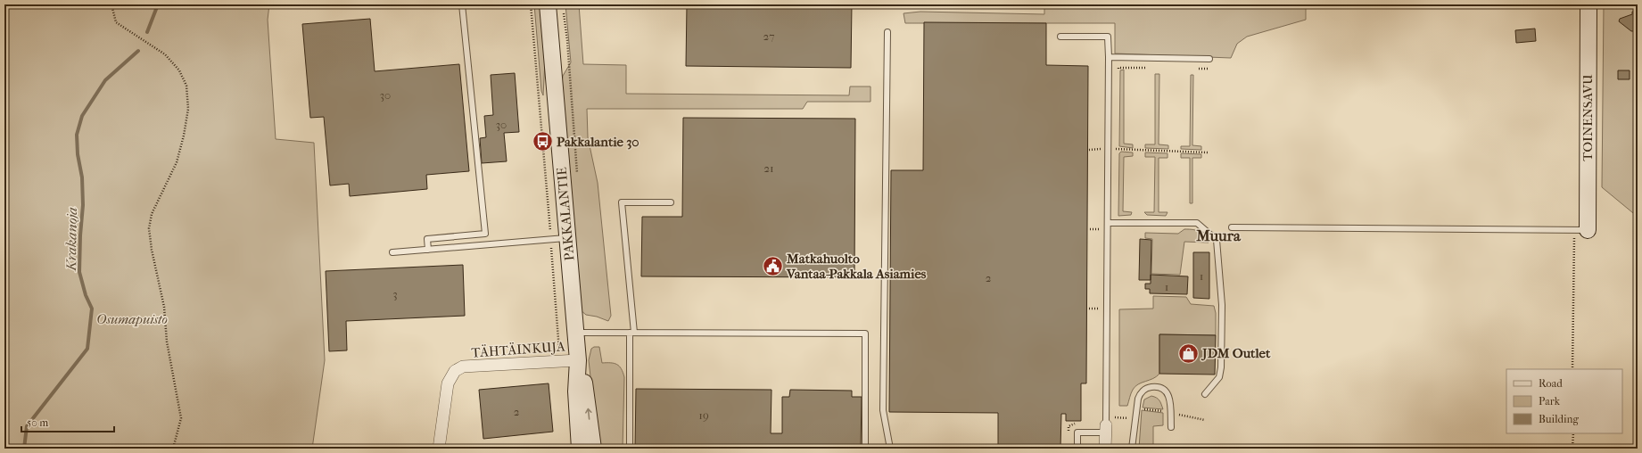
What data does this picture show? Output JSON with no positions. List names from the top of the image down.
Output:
{
  "streets": {
    "main road": ["TOINENSAVU", "PAKKALANTIE"],
    "street": ["TÄHTÄINKUJA"]
  },
  "crossings": [
    ["PAKKALANTIE", "TÄHTÄINKUJA"]
  ],
  "districts": ["Muura"],
  "water": ["Krakanoja"],
  "parks": ["Osumapuisto"],
  "places": {
    "bus stop": ["Pakkalantie 30"],
    "public building": ["Matkahuolto Vantaa-Pakkala Asiamies"],
    "shop": ["JDM Outlet"]
  },
  "house_numbers": [
    "27",
    "30",
    "30",
    "21",
    "1",
    "2",
    "1",
    "3",
    "2",
    "19"
  ],
  "legend": ["Road", "Park", "Building"],
  "scale_bar": "50 m"
}
